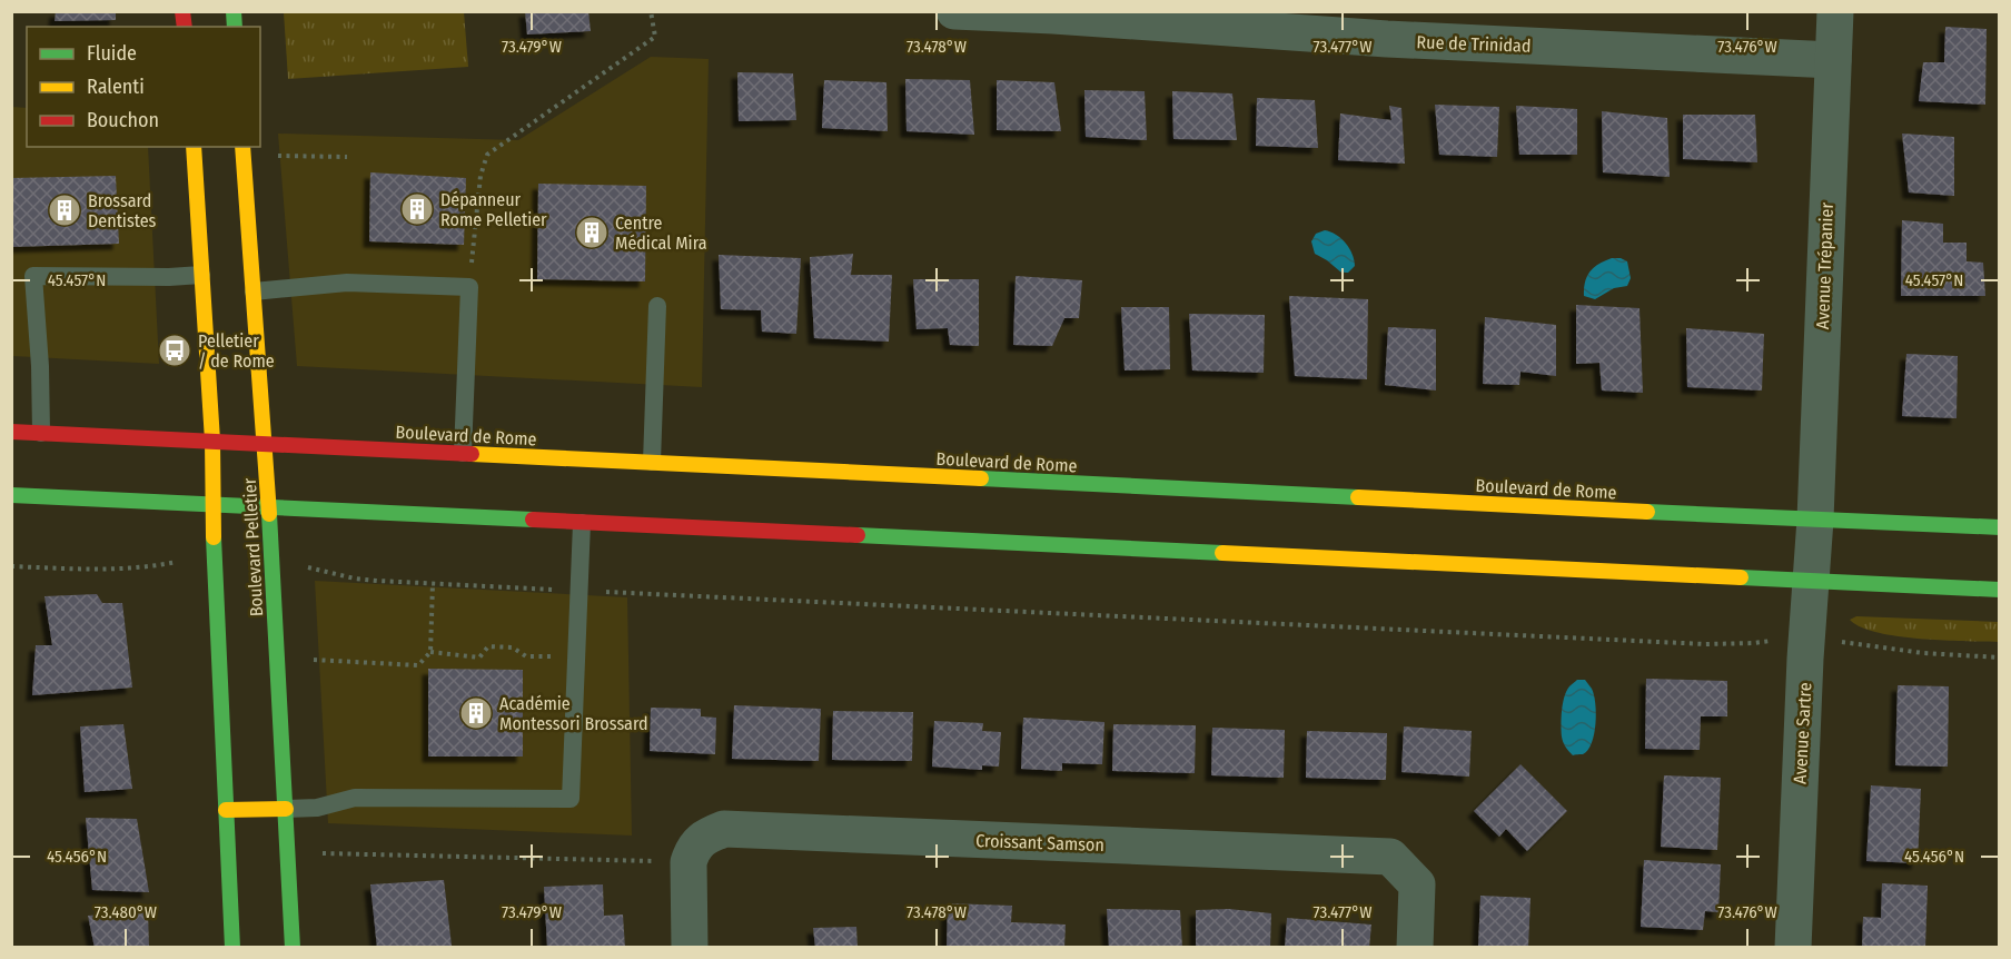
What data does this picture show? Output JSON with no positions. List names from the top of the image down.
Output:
{
  "streets": {
    "main road": ["Boulevard de Rome", "Boulevard Pelletier"],
    "street": [
      "Rue de Trinidad",
      "Avenue Trépanier",
      "Avenue Sartre",
      "Croissant Samson"
    ]
  },
  "crossings": [
    ["Rue de Trinidad", "Avenue Trépanier"],
    ["Avenue Trépanier", "Boulevard de Rome"],
    ["Avenue Trépanier", "Avenue Sartre"],
    ["Boulevard de Rome", "Boulevard Pelletier"],
    ["Boulevard de Rome", "Avenue Sartre"]
  ],
  "places": {
    "building": [
      "Dépanneur Rome Pelletier",
      "Brossard Dentistes",
      "Centre Médical Mira",
      "Académie Montessori Brossard"
    ],
    "bus stop": ["Pelletier / de Rome"]
  },
  "legend": ["Fluide", "Ralenti", "Bouchon"],
  "coordinates": [
    "73.479°W",
    "73.478°W",
    "73.477°W",
    "73.476°W",
    "45.457°N",
    "45.456°N",
    "73.480°W"
  ]
}
